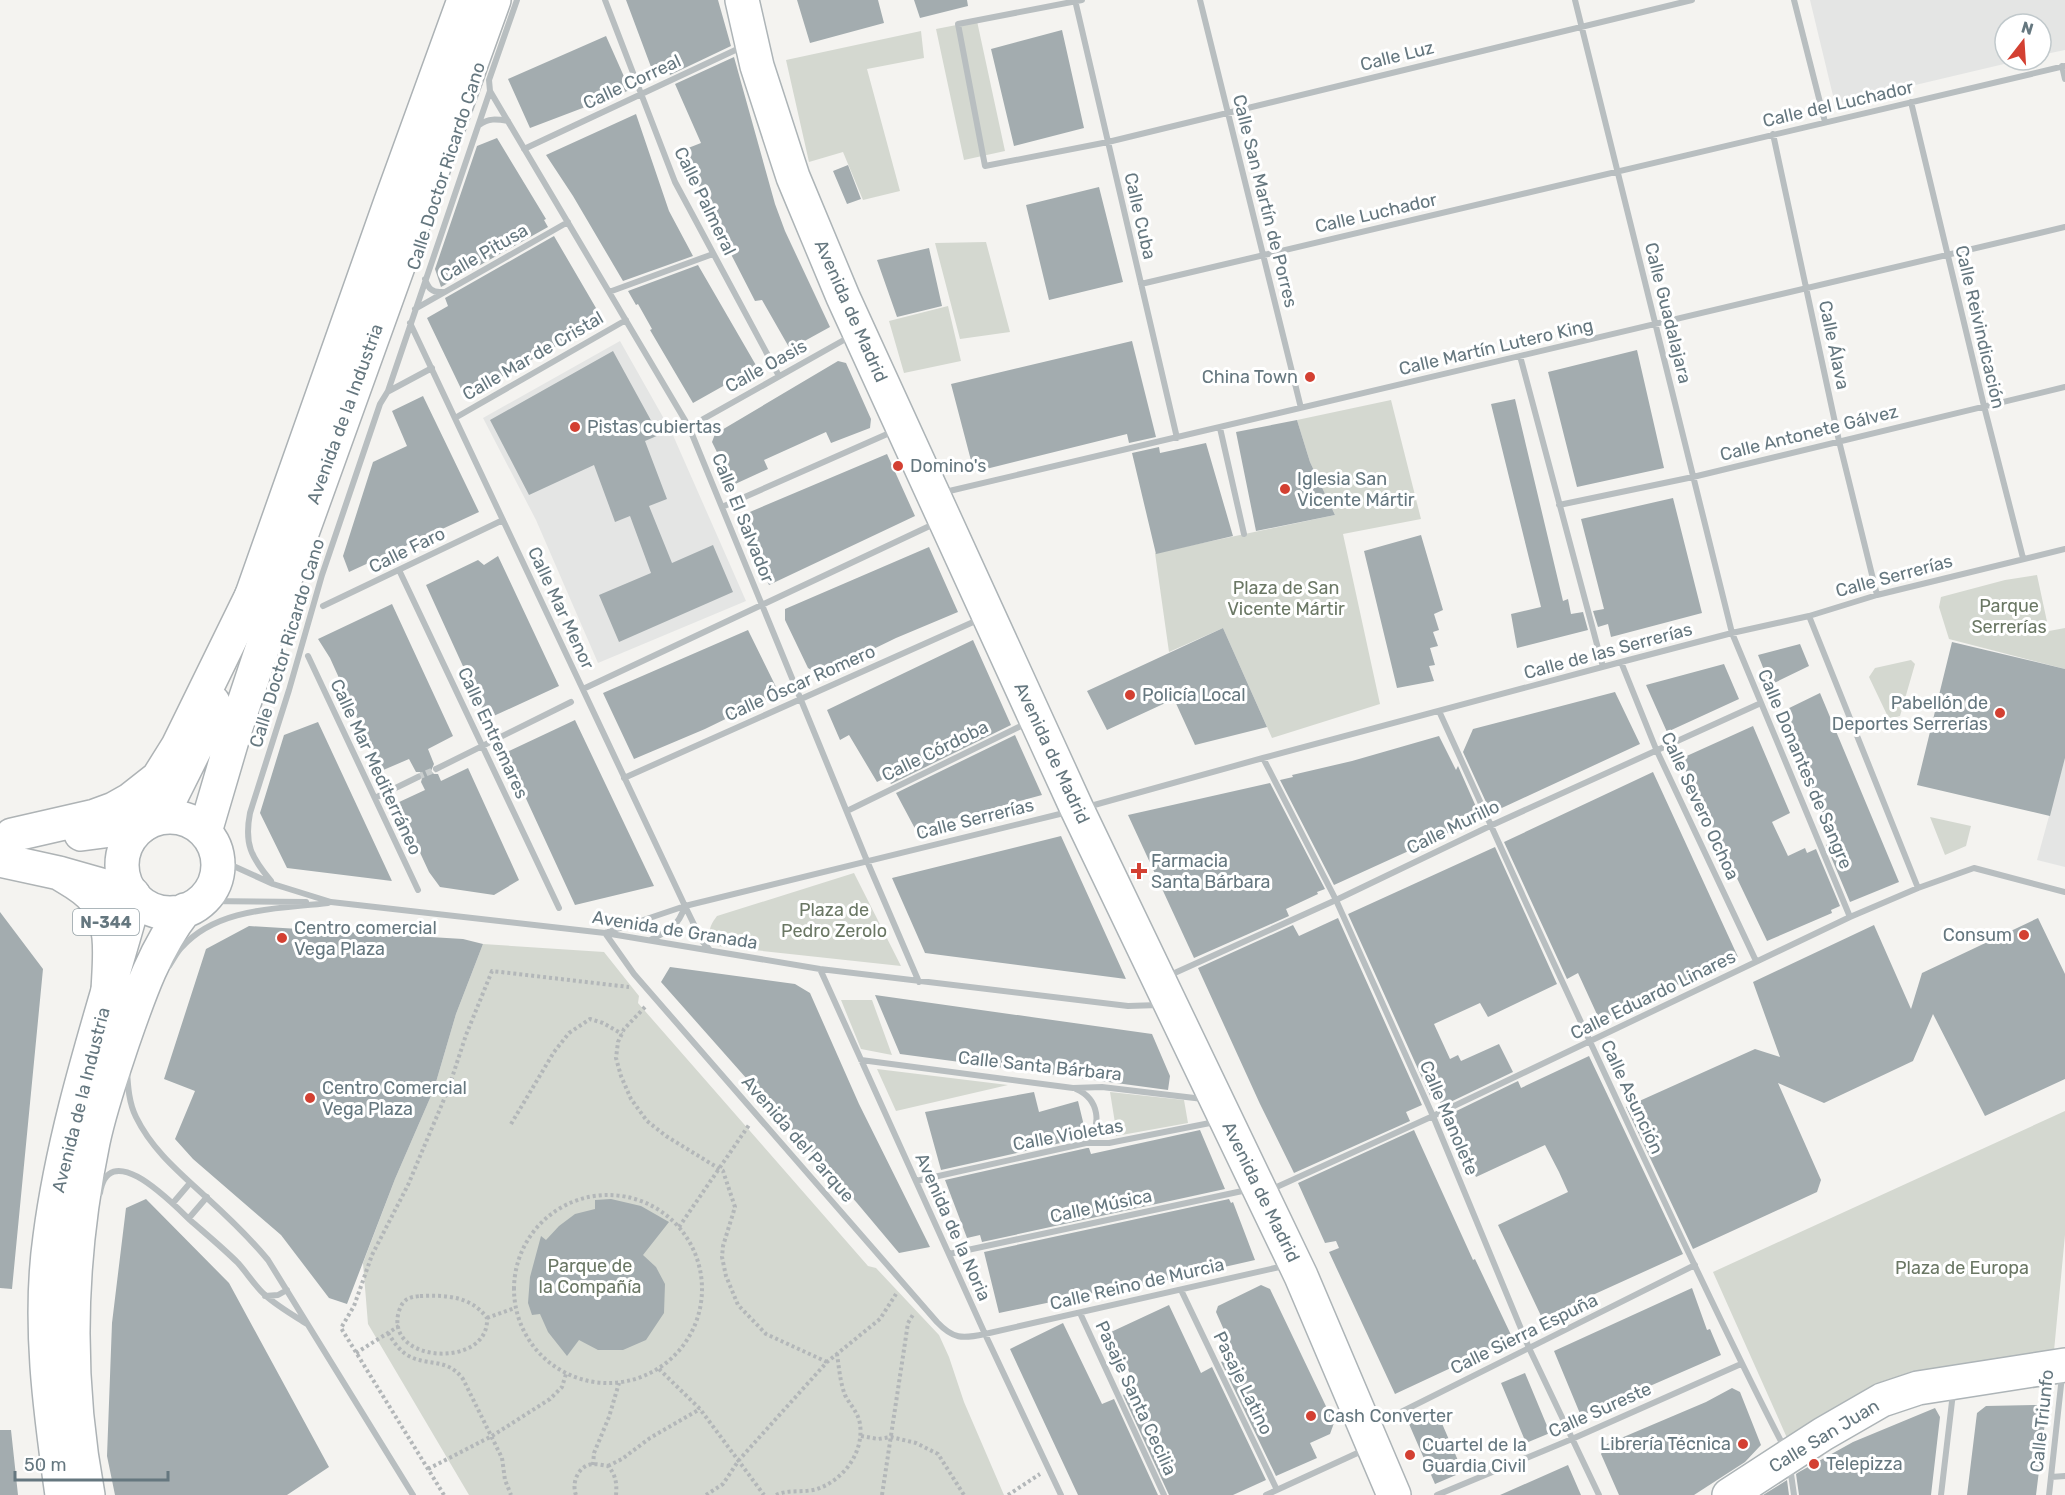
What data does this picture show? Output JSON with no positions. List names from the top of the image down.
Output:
{
  "streets": {
    "main road": [
      "Avenida de Madrid",
      "Avenida de la Industria",
      "N-344",
      "Calle San Juan"
    ],
    "street": [
      "Calle Luz",
      "Calle Correal",
      "Calle del Luchador",
      "Calle Doctor Ricardo Cano",
      "Calle Palmeral",
      "Calle San Martín de Porres",
      "Calle Luchador",
      "Calle Cuba",
      "Calle Pitusa",
      "Calle Guadalajara",
      "Calle Reivindicación",
      "Calle Álava",
      "Calle Martín Lutero King",
      "Calle Mar de Cristal",
      "Calle Oasis",
      "Calle Antonete Gálvez",
      "Calle El Salvador",
      "Calle Faro",
      "Calle Serrerías",
      "Calle Mar Menor",
      "Calle de las Serrerías",
      "Calle Óscar Romero",
      "Calle Entremares",
      "Calle Córdoba",
      "Calle Mar Mediterráneo",
      "Calle Donantes de Sangre",
      "Calle Severo Ochoa",
      "Calle Murillo",
      "Avenida de Granada",
      "Calle Eduardo Linares",
      "Calle Santa Bárbara",
      "Calle Asunción",
      "Calle Manolete",
      "Calle Violetas",
      "Avenida del Parque",
      "Calle Música",
      "Avenida de la Noria",
      "Calle Reino de Murcia",
      "Calle Sierra Espuña",
      "Pasaje Latino",
      "Pasaje Santa Cecilia",
      "Calle Sureste",
      "Calle Triunfo"
    ]
  },
  "crossings": [
    ["Calle Luz", "Calle San Martín de Porres"],
    ["Calle Luz", "Calle Cuba"],
    ["Calle Luz", "Calle Guadalajara"],
    ["Calle Correal", "Calle Palmeral"],
    ["Calle Correal", "Avenida de Madrid"],
    ["Calle Correal", "Calle El Salvador"],
    ["Calle del Luchador", "Calle Luchador"],
    ["Calle del Luchador", "Calle Guadalajara"],
    ["Calle del Luchador", "Calle Reivindicación"],
    ["Calle del Luchador", "Calle Álava"],
    ["Calle Doctor Ricardo Cano", "Calle Pitusa"],
    ["Calle Doctor Ricardo Cano", "Calle El Salvador"],
    ["Calle Doctor Ricardo Cano", "Calle Mar Menor"],
    ["Calle Doctor Ricardo Cano", "Avenida de Granada"],
    ["Calle Palmeral", "Calle Oasis"],
    ["Calle San Martín de Porres", "Calle Luchador"],
    ["Calle San Martín de Porres", "Calle Martín Lutero King"],
    ["Calle Luchador", "Calle Cuba"],
    ["Calle Luchador", "Calle Guadalajara"],
    ["Calle Cuba", "Calle Martín Lutero King"],
    ["Calle Pitusa", "Calle El Salvador"],
    ["Avenida de Madrid", "Calle Martín Lutero King"],
    ["Avenida de Madrid", "Calle Oasis"],
    ["Avenida de Madrid", "Calle Serrerías"],
    ["Avenida de Madrid", "Calle Óscar Romero"],
    ["Avenida de Madrid", "Calle Córdoba"],
    ["Avenida de Madrid", "Calle Murillo"],
    ["Avenida de Madrid", "Avenida de Granada"],
    ["Avenida de Madrid", "Calle Eduardo Linares"],
    ["Avenida de Madrid", "Calle Santa Bárbara"],
    ["Avenida de Madrid", "Calle Violetas"],
    ["Avenida de Madrid", "Calle Música"],
    ["Avenida de Madrid", "Calle Reino de Murcia"],
    ["Avenida de Madrid", "Calle Sierra Espuña"],
    ["Calle Guadalajara", "Calle Martín Lutero King"],
    ["Calle Guadalajara", "Calle Antonete Gálvez"],
    ["Calle Guadalajara", "Calle Serrerías"],
    ["Calle Guadalajara", "Calle de las Serrerías"],
    ["Calle Guadalajara", "Calle Donantes de Sangre"],
    ["Calle Reivindicación", "Calle Martín Lutero King"],
    ["Calle Reivindicación", "Calle Antonete Gálvez"],
    ["Calle Reivindicación", "Calle Serrerías"],
    ["Calle Álava", "Calle Martín Lutero King"],
    ["Calle Álava", "Calle Antonete Gálvez"],
    ["Calle Álava", "Calle Serrerías"],
    ["Calle Martín Lutero King", "Calle El Salvador"],
    ["Calle Martín Lutero King", "Calle Mar Menor"],
    ["Calle Mar de Cristal", "Calle El Salvador"],
    ["Calle Mar de Cristal", "Calle Mar Menor"],
    ["Calle Oasis", "Calle El Salvador"],
    ["Avenida de la Industria", "N-344"],
    ["Avenida de la Industria", "Avenida de Granada"],
    ["Calle El Salvador", "Calle Serrerías"],
    ["Calle El Salvador", "Calle Óscar Romero"],
    ["Calle El Salvador", "Calle Córdoba"],
    ["Calle El Salvador", "Avenida de Granada"],
    ["Calle Faro", "Calle Mar Menor"],
    ["Calle Faro", "Calle Entremares"],
    ["Calle Serrerías", "Calle Mar Menor"],
    ["Calle Serrerías", "Calle de las Serrerías"],
    ["Calle Serrerías", "Calle Donantes de Sangre"],
    ["Calle Serrerías", "Avenida de Granada"],
    ["Calle Serrerías", "Calle Asunción"],
    ["Calle Serrerías", "Calle Manolete"],
    ["Calle Serrerías", "Avenida del Parque"],
    ["Calle Mar Menor", "Calle Óscar Romero"],
    ["Calle Mar Menor", "Avenida de Granada"],
    ["Calle de las Serrerías", "Calle Donantes de Sangre"],
    ["Calle de las Serrerías", "Calle Severo Ochoa"],
    ["Calle Donantes de Sangre", "Calle Murillo"],
    ["Calle Donantes de Sangre", "Calle Eduardo Linares"],
    ["Calle Severo Ochoa", "Calle Murillo"],
    ["Calle Severo Ochoa", "Calle Eduardo Linares"],
    ["Calle Murillo", "Avenida de Granada"],
    ["Calle Murillo", "Calle Asunción"],
    ["Calle Murillo", "Calle Manolete"],
    ["Avenida de Granada", "Avenida del Parque"],
    ["Avenida de Granada", "Avenida de la Noria"],
    ["Calle Eduardo Linares", "Calle Asunción"],
    ["Calle Eduardo Linares", "Calle Manolete"],
    ["Calle Eduardo Linares", "Calle Música"],
    ["Calle Santa Bárbara", "Calle Violetas"],
    ["Calle Santa Bárbara", "Avenida de la Noria"],
    ["Calle Asunción", "Calle Sierra Espuña"],
    ["Calle Asunción", "Calle Sureste"],
    ["Calle Asunción", "Calle San Juan"],
    ["Calle Manolete", "Calle Sierra Espuña"],
    ["Calle Manolete", "Calle Sureste"],
    ["Calle Violetas", "Avenida de la Noria"],
    ["Avenida del Parque", "Avenida de la Noria"],
    ["Avenida del Parque", "Calle Reino de Murcia"],
    ["Calle Música", "Avenida de la Noria"],
    ["Avenida de la Noria", "Calle Reino de Murcia"],
    ["Calle Reino de Murcia", "Pasaje Latino"],
    ["Calle Reino de Murcia", "Pasaje Santa Cecilia"],
    ["Calle Sierra Espuña", "Pasaje Latino"],
    ["Calle Triunfo", "Calle San Juan"]
  ],
  "parks": [
    "Plaza de San Vicente Mártir",
    "Parque Serrerías",
    "Plaza de Pedro Zerolo",
    "Parque de la Compañía",
    "Plaza de Europa"
  ],
  "places": {
    "other": [
      "China Town",
      "Pistas cubiertas",
      "Domino's",
      "Iglesia San Vicente Mártir",
      "Policía Local",
      "Pabellón de Deportes Serrerías",
      "Consum",
      "Centro comercial Vega Plaza",
      "Centro Comercial Vega Plaza",
      "Cash Converter",
      "Librería Técnica",
      "Cuartel de la Guardia Civil",
      "Telepizza"
    ],
    "health": ["Farmacia Santa Bárbara"]
  },
  "scale_bar": "50 m",
  "north": "top"
}
